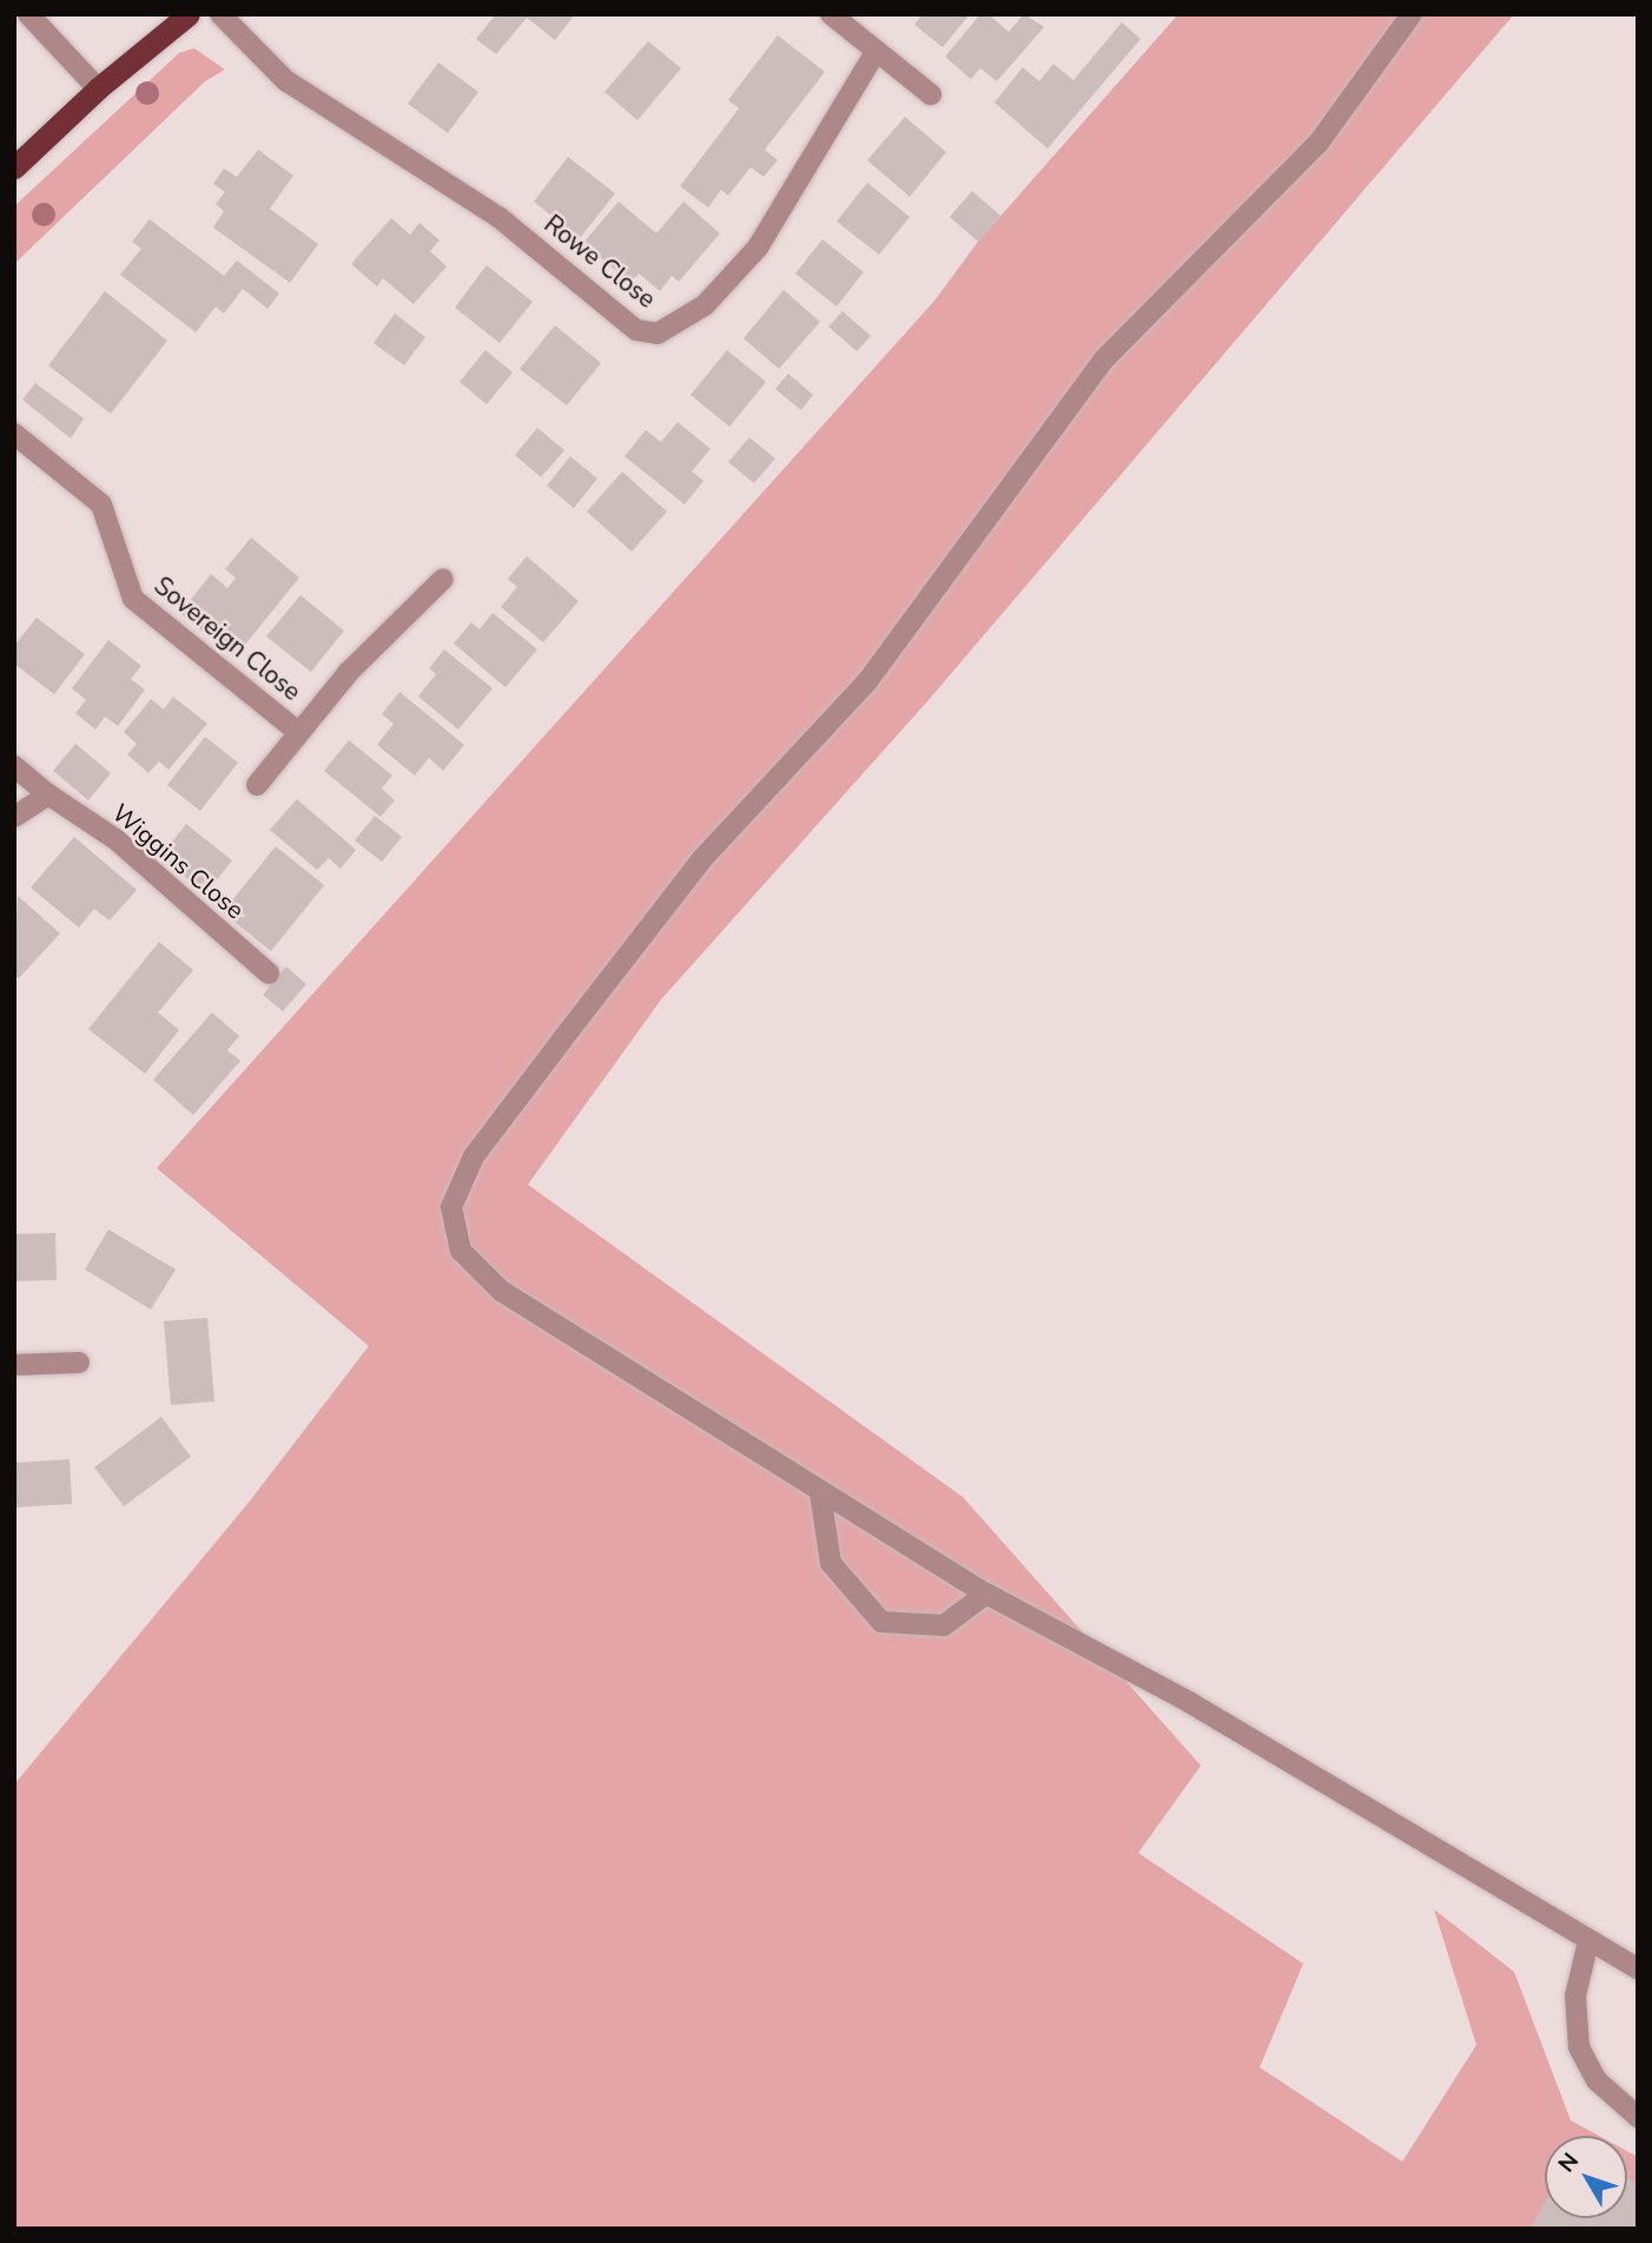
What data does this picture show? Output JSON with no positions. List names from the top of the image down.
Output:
{
  "streets": {
    "street": ["Rowe Close", "Sovereign Close", "Wiggins Close"]
  },
  "north": "top left"
}
